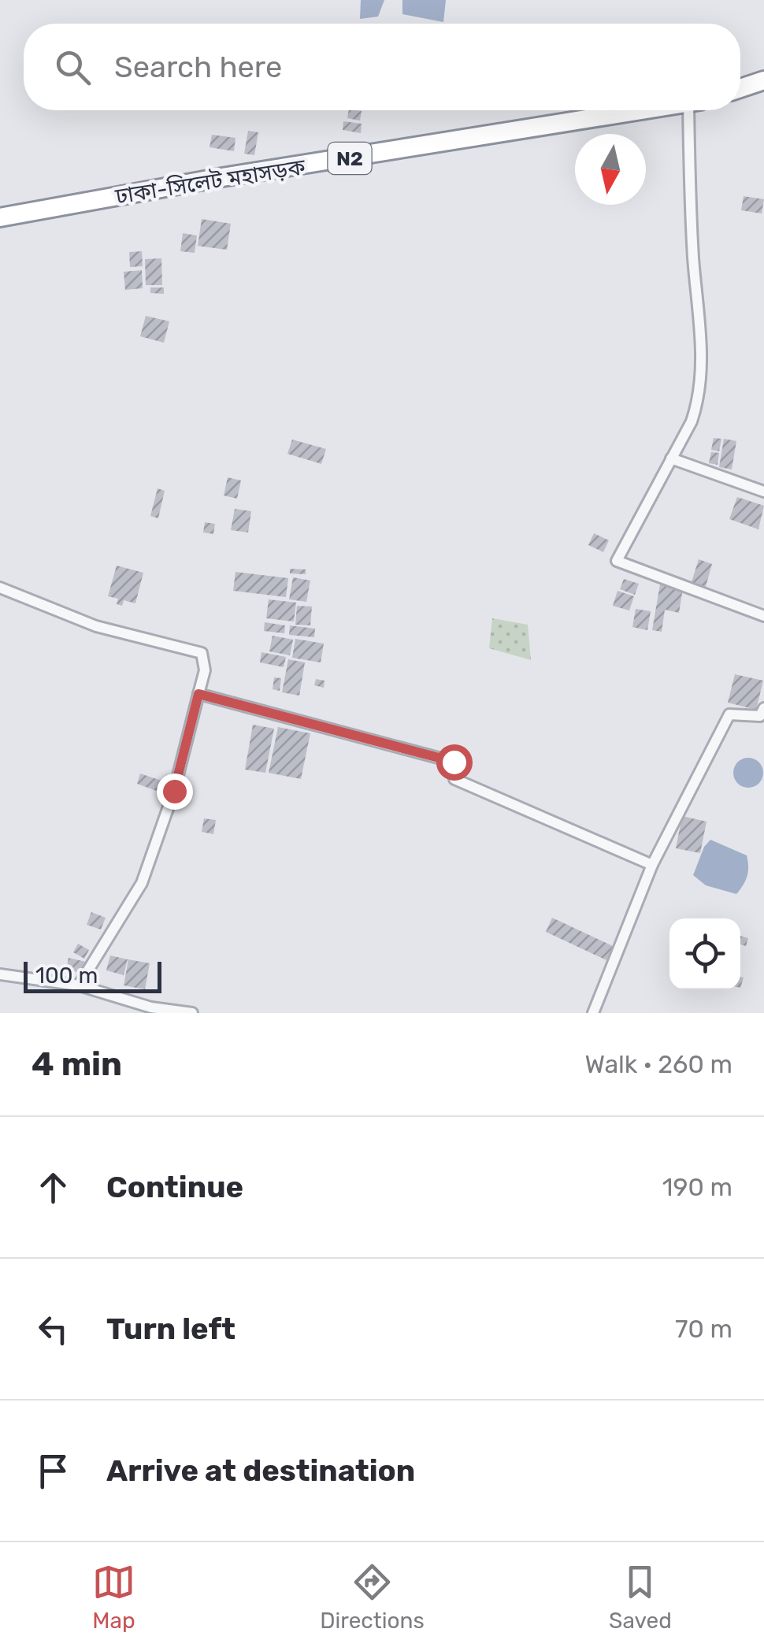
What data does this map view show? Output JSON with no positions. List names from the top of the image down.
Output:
{
  "streets": {
    "highway": ["N2", "ঢাকা-সিলেট মহাসড়ক"]
  },
  "scale_bar": "100 m",
  "north": "bottom",
  "page": {
    "search": "Search here",
    "scale": "100 m",
    "heading": ["4 min", "Walk · 260 m"],
    "list": [
      ["Continue", "190 m"],
      ["Turn left", "70 m"],
      "Arrive at destination"
    ],
    "nav": ["Map", "Directions", "Saved"]
  }
}
